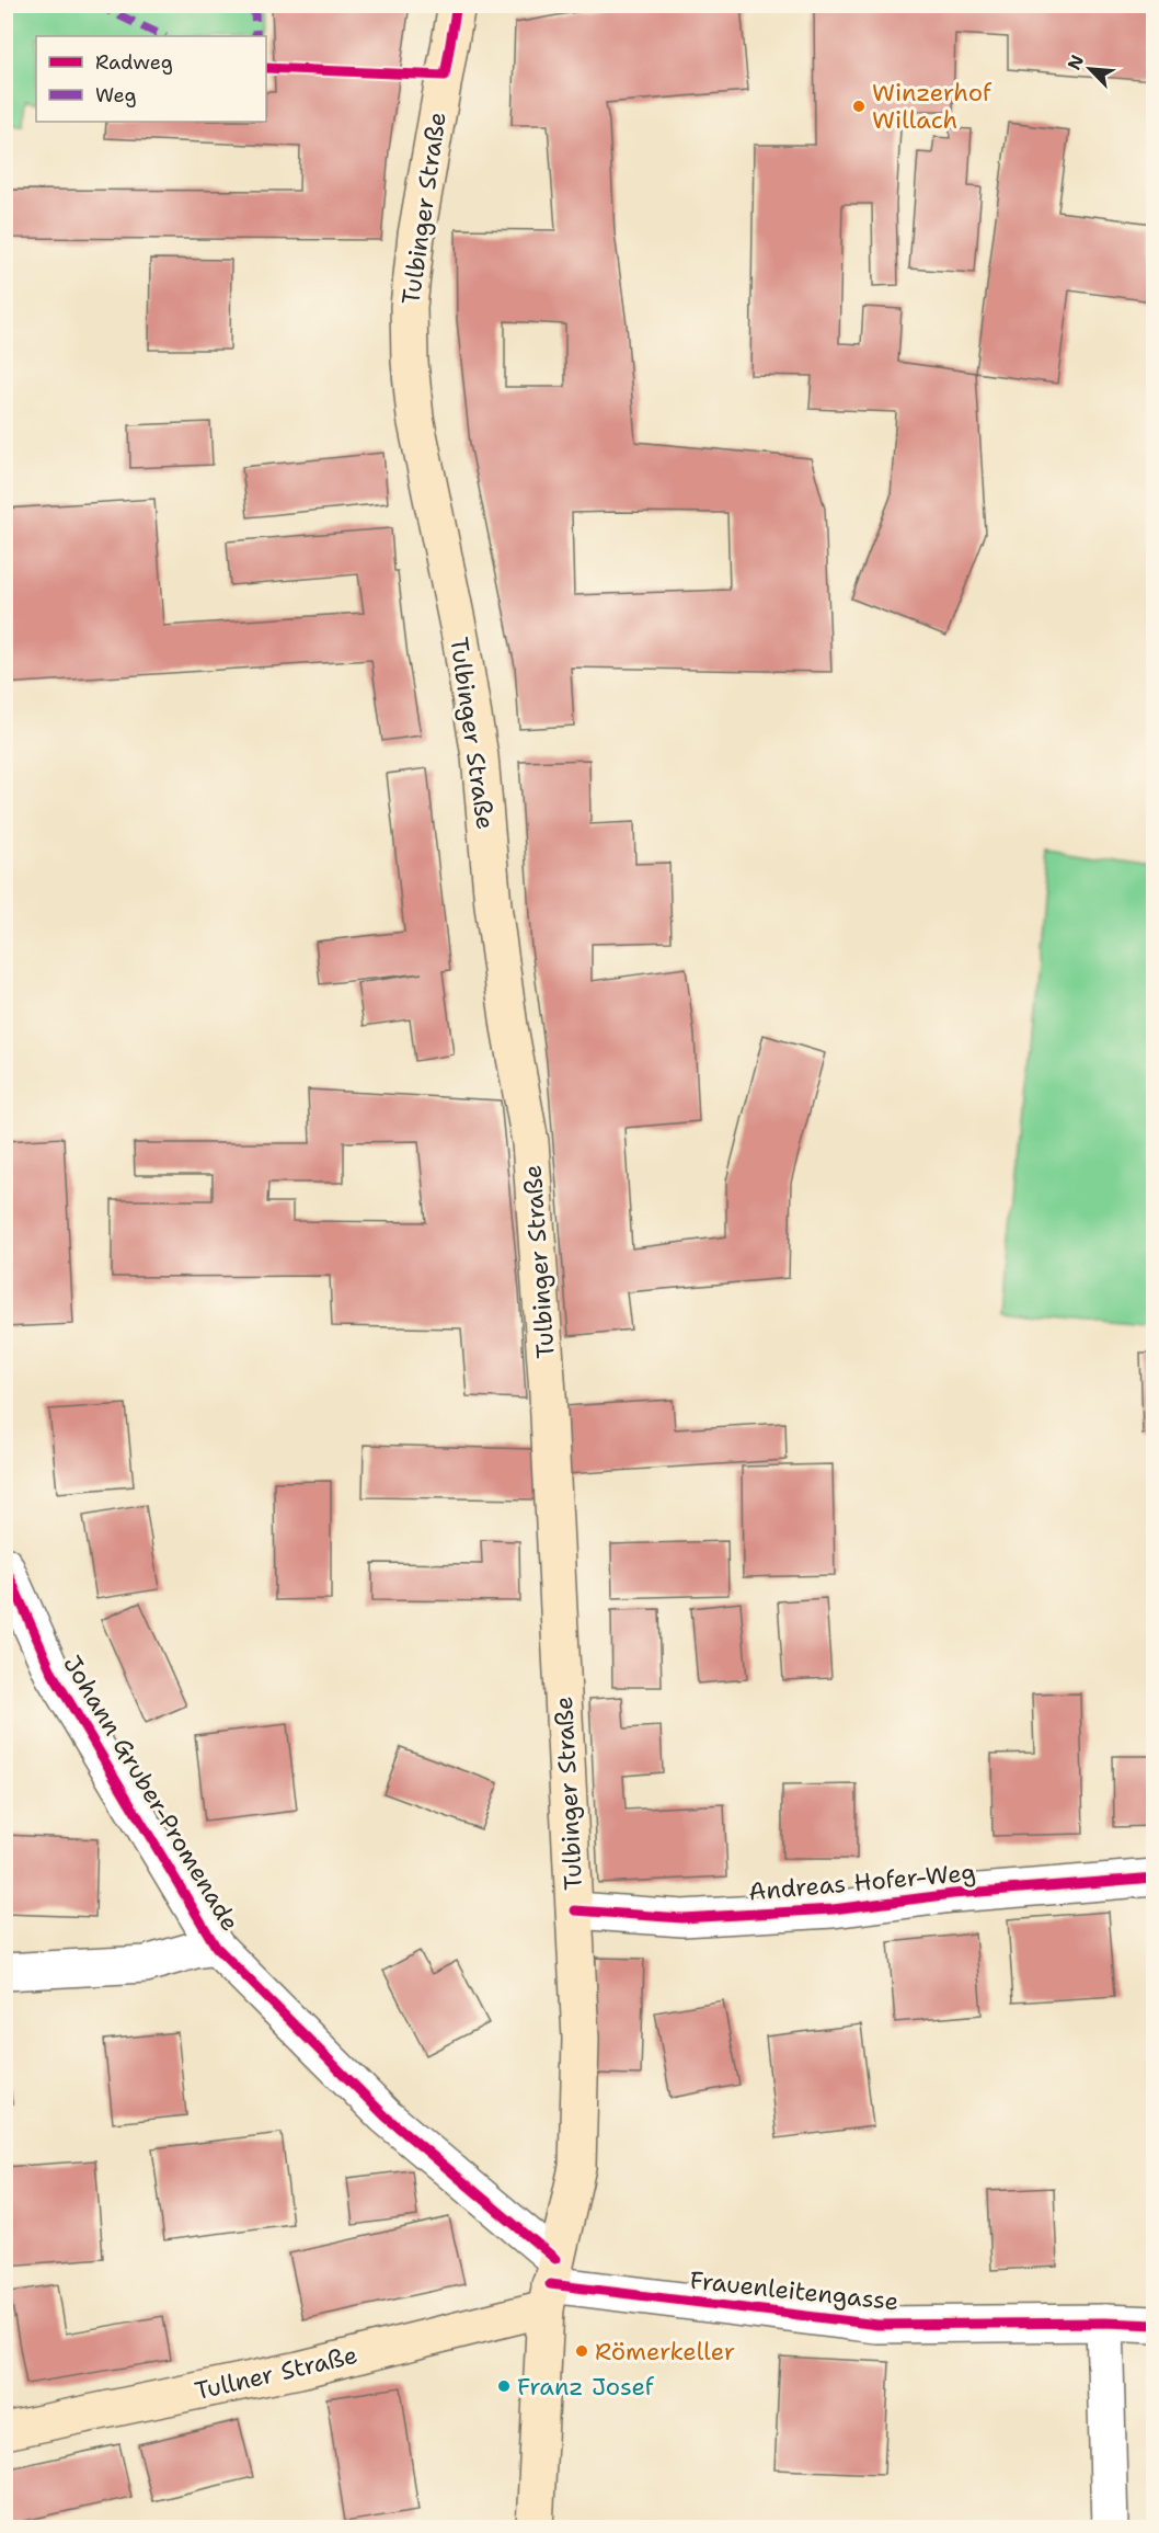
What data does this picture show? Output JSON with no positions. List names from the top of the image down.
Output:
{
  "streets": {
    "main road": ["Tulbinger Straße", "Tullner Straße"],
    "street": ["Johann Gruber-Promenade", "Andreas Hofer-Weg", "Frauenleitengasse"]
  },
  "crossings": [
    ["Tulbinger Straße", "Johann Gruber-Promenade"],
    ["Tulbinger Straße", "Andreas Hofer-Weg"],
    ["Tulbinger Straße", "Frauenleitengasse"],
    ["Tulbinger Straße", "Tullner Straße"],
    ["Johann Gruber-Promenade", "Frauenleitengasse"],
    ["Johann Gruber-Promenade", "Tullner Straße"],
    ["Frauenleitengasse", "Tullner Straße"]
  ],
  "places": ["Winzerhof Willach", "Römerkeller", "Franz Josef"],
  "legend": ["Radweg", "Weg"],
  "north": "top left"
}
